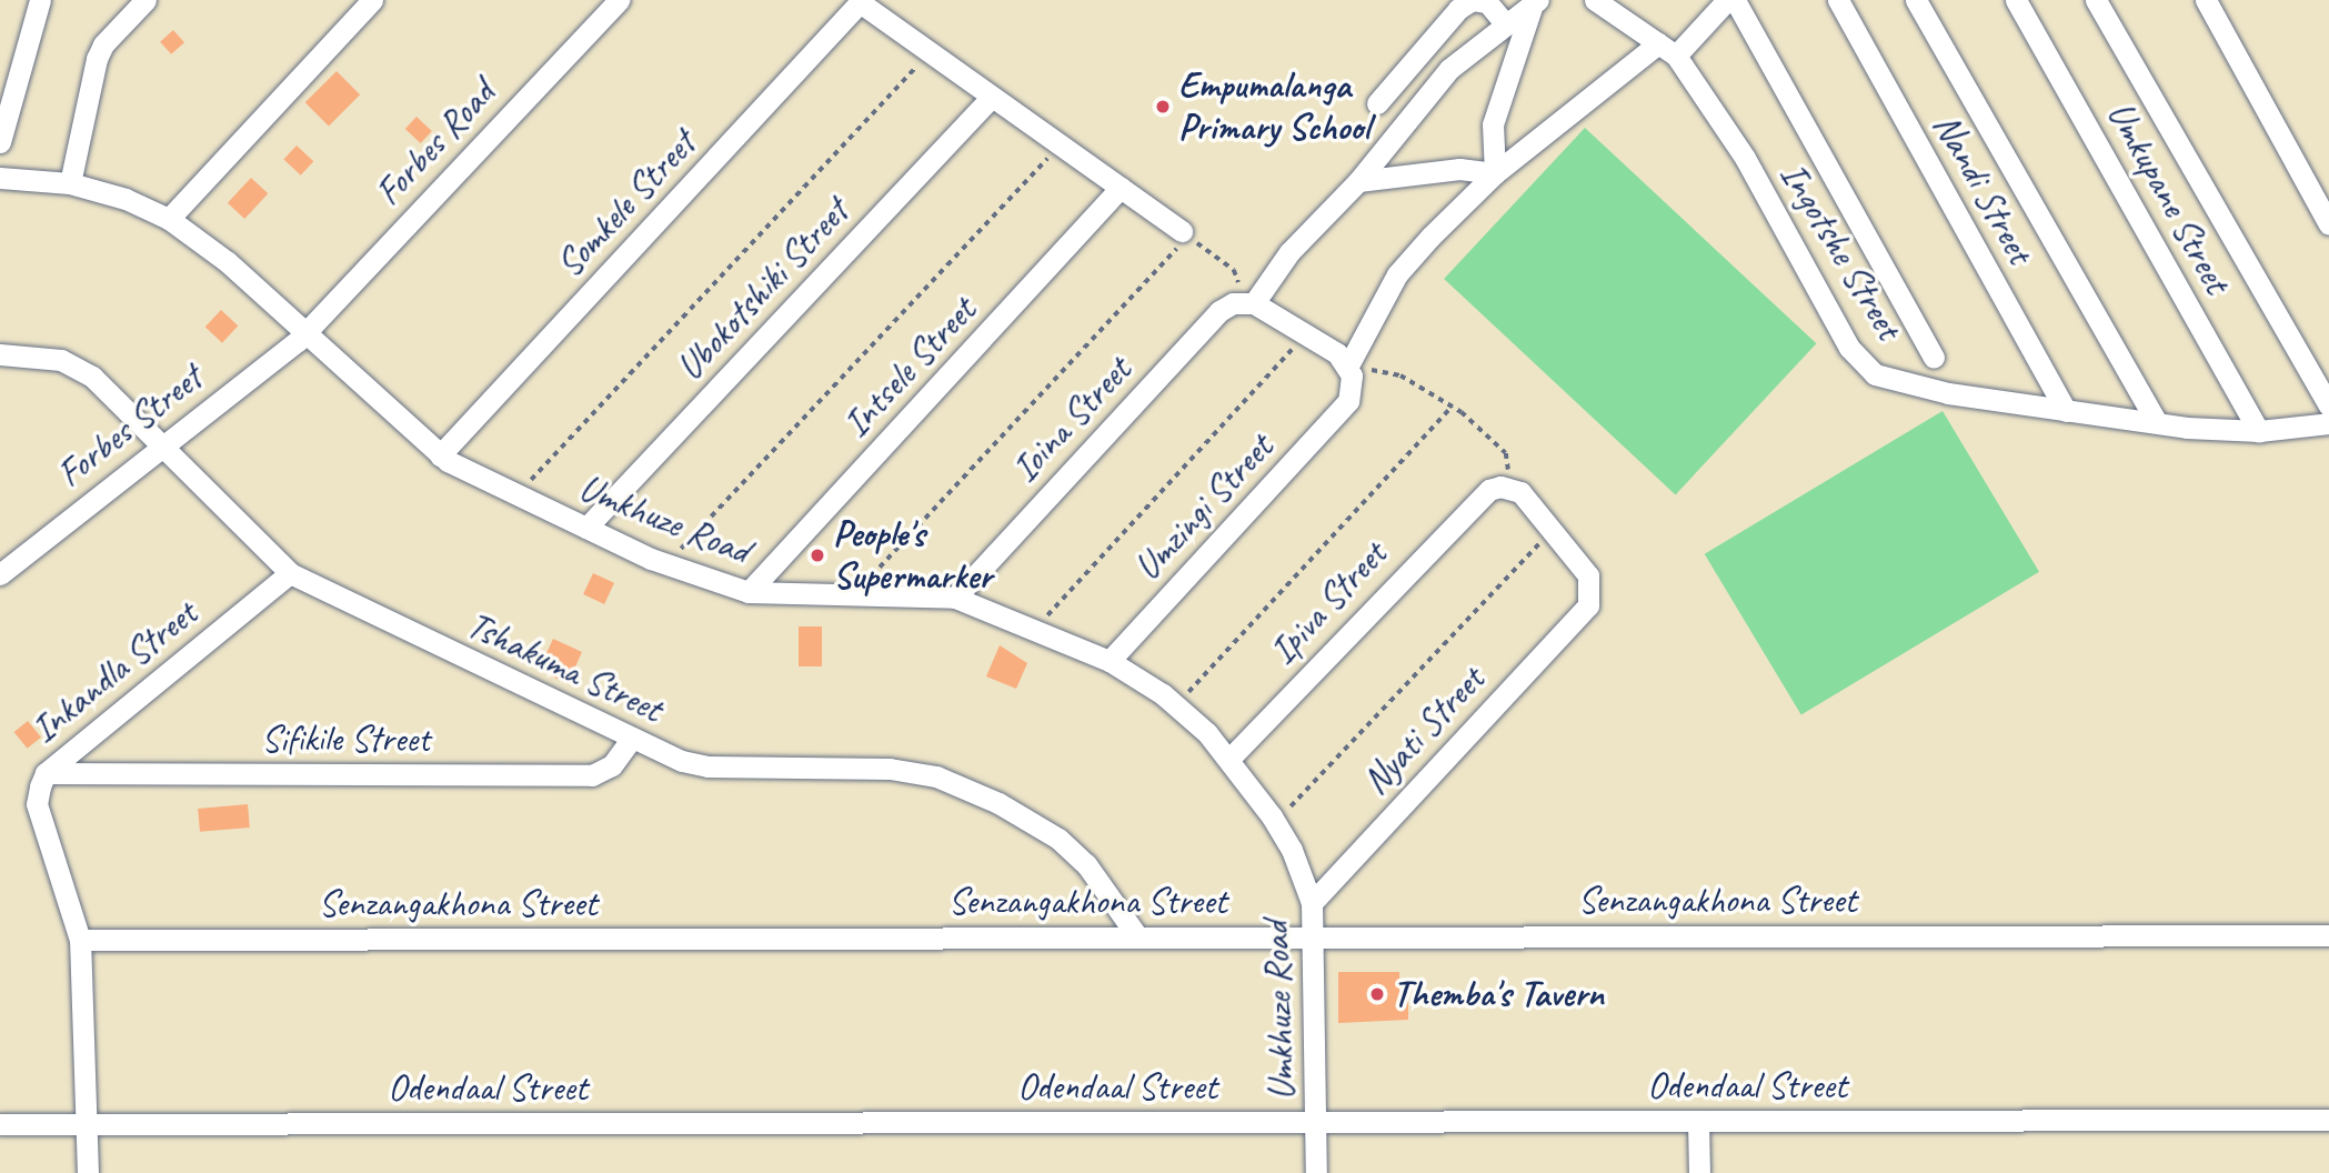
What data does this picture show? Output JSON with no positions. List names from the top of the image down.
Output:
{
  "streets": {
    "street": [
      "Forbes Road",
      "Nandi Street",
      "Umkupane Street",
      "Somkele Street",
      "Ingotshe Street",
      "Ubokotshiki Street",
      "Intsele Street",
      "Ioina Street",
      "Forbes Street",
      "Umzingi Street",
      "Umkhuze Road",
      "Ipiva Street",
      "Tshakuma Street",
      "Inkandla Street",
      "Nyati Street",
      "Sifikile Street",
      "Senzangakhona Street",
      "Odendaal Street"
    ]
  },
  "crossings": [
    ["Forbes Road", "Forbes Street"],
    ["Forbes Road", "Umkhuze Road"],
    ["Nandi Street", "Ingotshe Street"],
    ["Umkupane Street", "Ingotshe Street"],
    ["Somkele Street", "Umkhuze Road"],
    ["Ubokotshiki Street", "Umkhuze Road"],
    ["Intsele Street", "Umkhuze Road"],
    ["Ioina Street", "Umkhuze Road"],
    ["Forbes Street", "Umkhuze Road"],
    ["Forbes Street", "Tshakuma Street"],
    ["Umzingi Street", "Umkhuze Road"],
    ["Umkhuze Road", "Ipiva Street"],
    ["Umkhuze Road", "Nyati Street"],
    ["Umkhuze Road", "Senzangakhona Street"],
    ["Umkhuze Road", "Odendaal Street"],
    ["Tshakuma Street", "Inkandla Street"],
    ["Tshakuma Street", "Sifikile Street"],
    ["Tshakuma Street", "Senzangakhona Street"],
    ["Inkandla Street", "Sifikile Street"],
    ["Inkandla Street", "Senzangakhona Street"],
    ["Inkandla Street", "Odendaal Street"]
  ],
  "places": ["Empumalanga Primary School", "People's Supermarker", "Themba's Tavern"]
}
